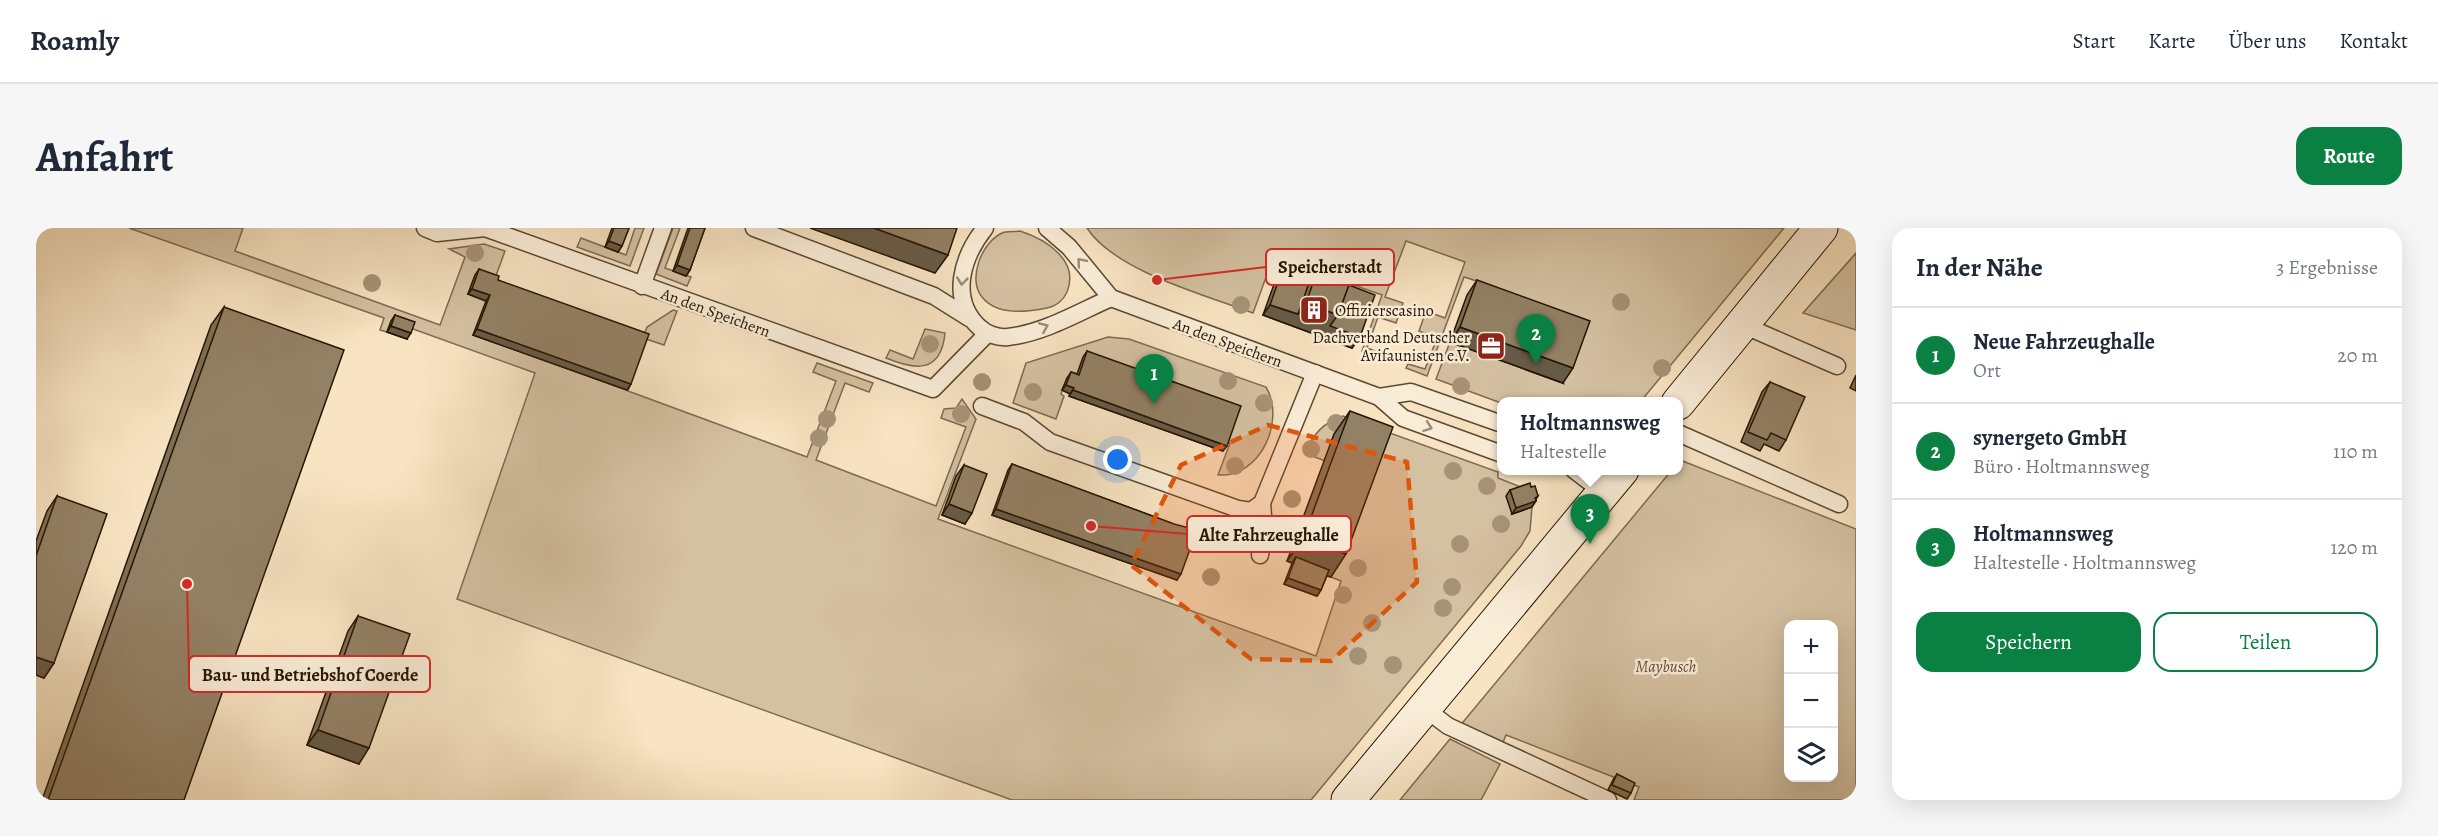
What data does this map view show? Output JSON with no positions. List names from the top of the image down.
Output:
{
  "streets": {
    "lane": ["An den Speichern"]
  },
  "parks": ["Maybusch"],
  "places": {
    "other": ["Speicherstadt", "Alte Fahrzeughalle", "Bau- und Betriebshof Coerde"],
    "building": ["Offizierscasino"],
    "office": ["Dachverband Deutscher Avifaunisten e.V."]
  },
  "page": {
    "header": "Roamly",
    "nav": [
      "Start",
      "Karte",
      "Über uns",
      "Kontakt"
    ],
    "buttons": [
      "Route",
      ["Speichern", "Teilen"]
    ],
    "title": "Anfahrt",
    "heading": ["In der Nähe", "3 Ergebnisse"],
    "list": [
      {
        "mark": "1",
        "name": "Neue Fahrzeughalle",
        "note": "Ort",
        "value": "20 m"
      },
      {
        "mark": "2",
        "name": "synergeto GmbH",
        "note": "Büro · Holtmannsweg",
        "value": "110 m"
      },
      {
        "mark": "3",
        "name": "Holtmannsweg",
        "note": "Haltestelle · Holtmannsweg",
        "value": "120 m"
      }
    ],
    "pins": ["2", "1", "3"],
    "popup": ["Holtmannsweg", "Haltestelle"],
    "map_buttons": ["+", "−"]
  }
}
